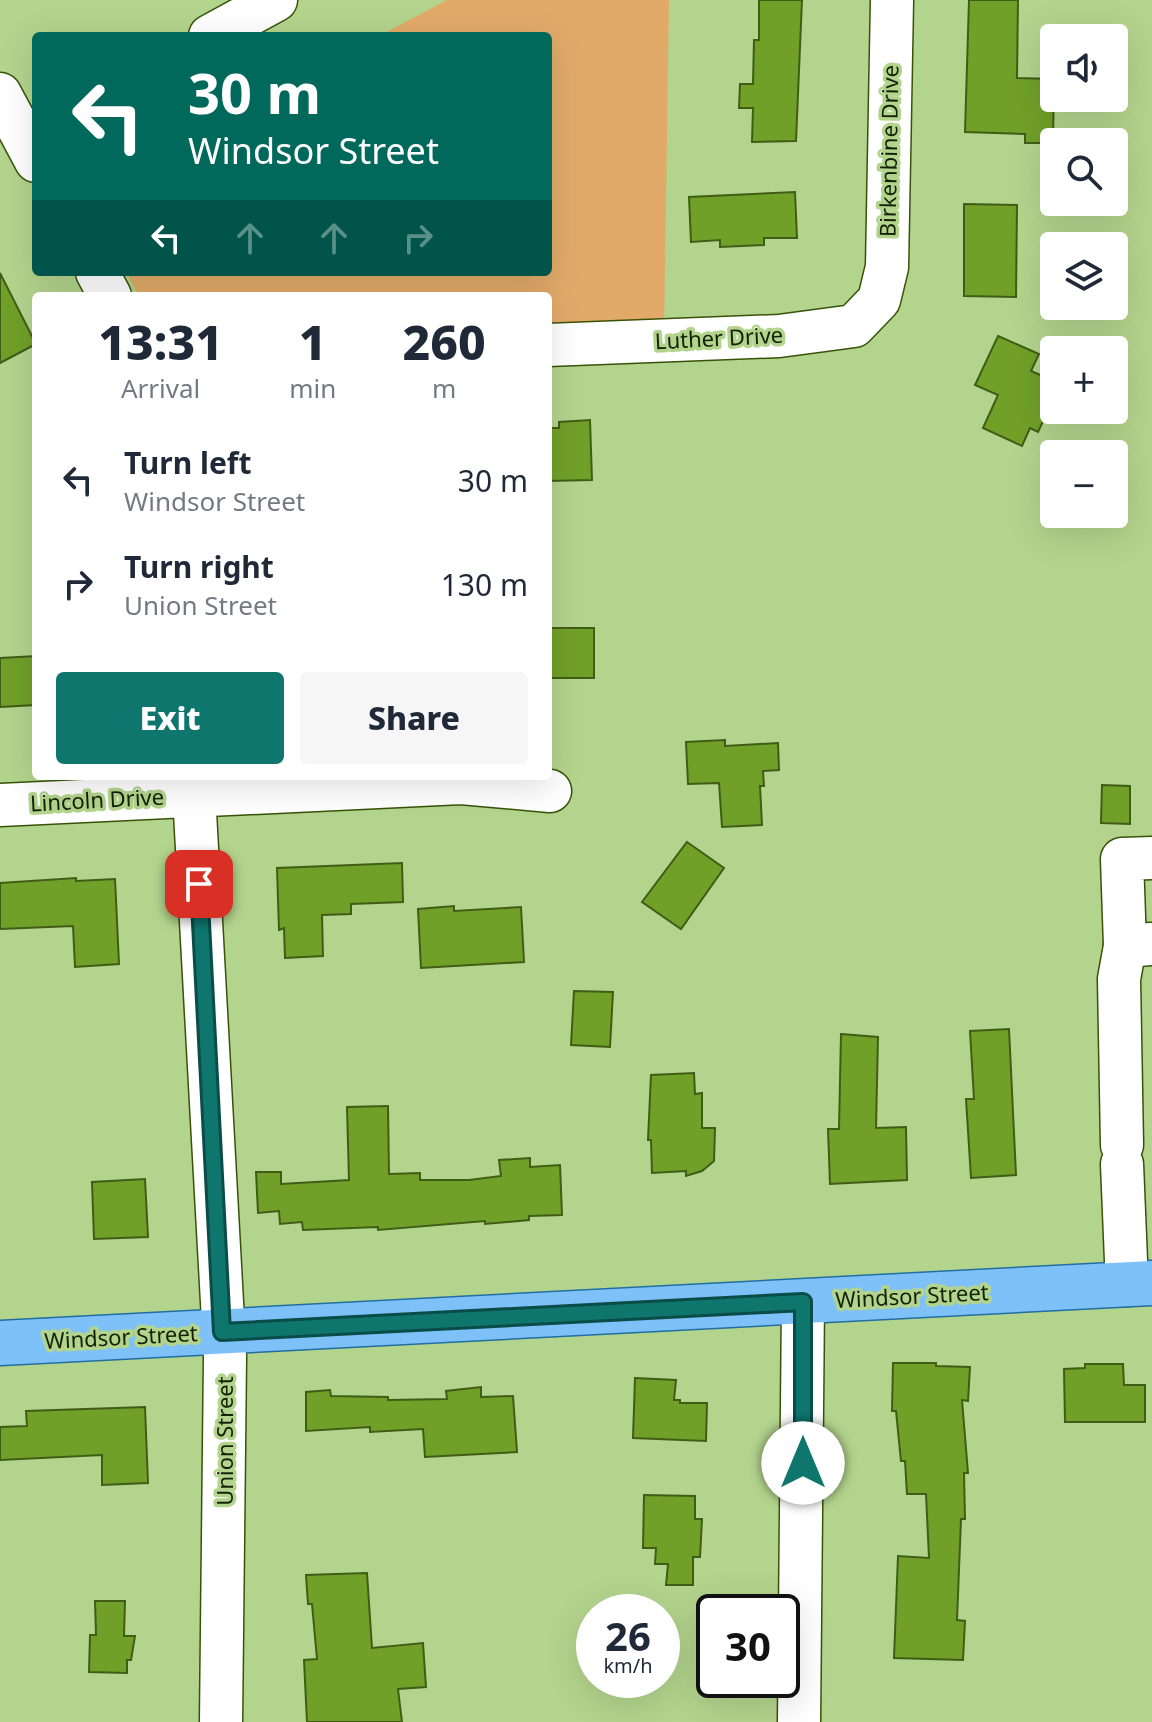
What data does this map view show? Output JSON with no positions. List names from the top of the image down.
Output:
{
  "streets": {
    "main road": ["Windsor Street"],
    "street": [
      "Birkenbine Drive",
      "Luther Drive",
      "Lincoln Drive",
      "Union Street"
    ]
  },
  "crossings": [
    ["Birkenbine Drive", "Luther Drive"],
    ["Lincoln Drive", "Union Street"],
    ["Windsor Street", "Union Street"]
  ],
  "page": {
    "map_buttons": ["+", "−"],
    "turn": ["30 m", "Windsor Street"],
    "eta": [
      "13:31",
      "Arrival",
      "1",
      "min",
      "260",
      "m"
    ],
    "list": [
      {
        "name": "Turn left",
        "note": "Windsor Street",
        "value": "30 m"
      },
      {
        "name": "Turn right",
        "note": "Union Street",
        "value": "130 m"
      }
    ],
    "buttons": ["Exit", "Share"],
    "speed": "26 km/h",
    "limit": "30"
  }
}
